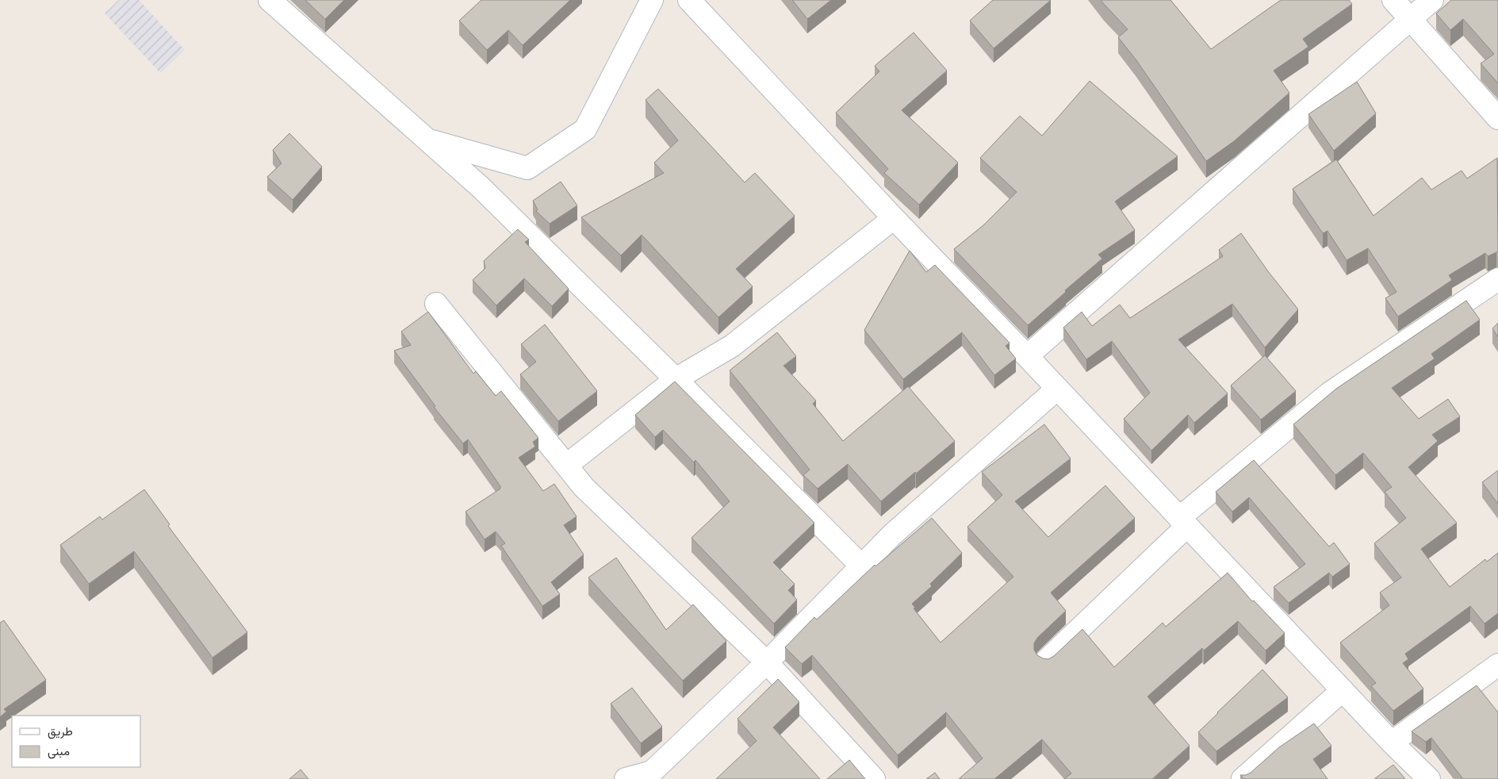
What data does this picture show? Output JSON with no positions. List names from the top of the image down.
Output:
{
  "legend": ["طريق", "مبنى"]
}
